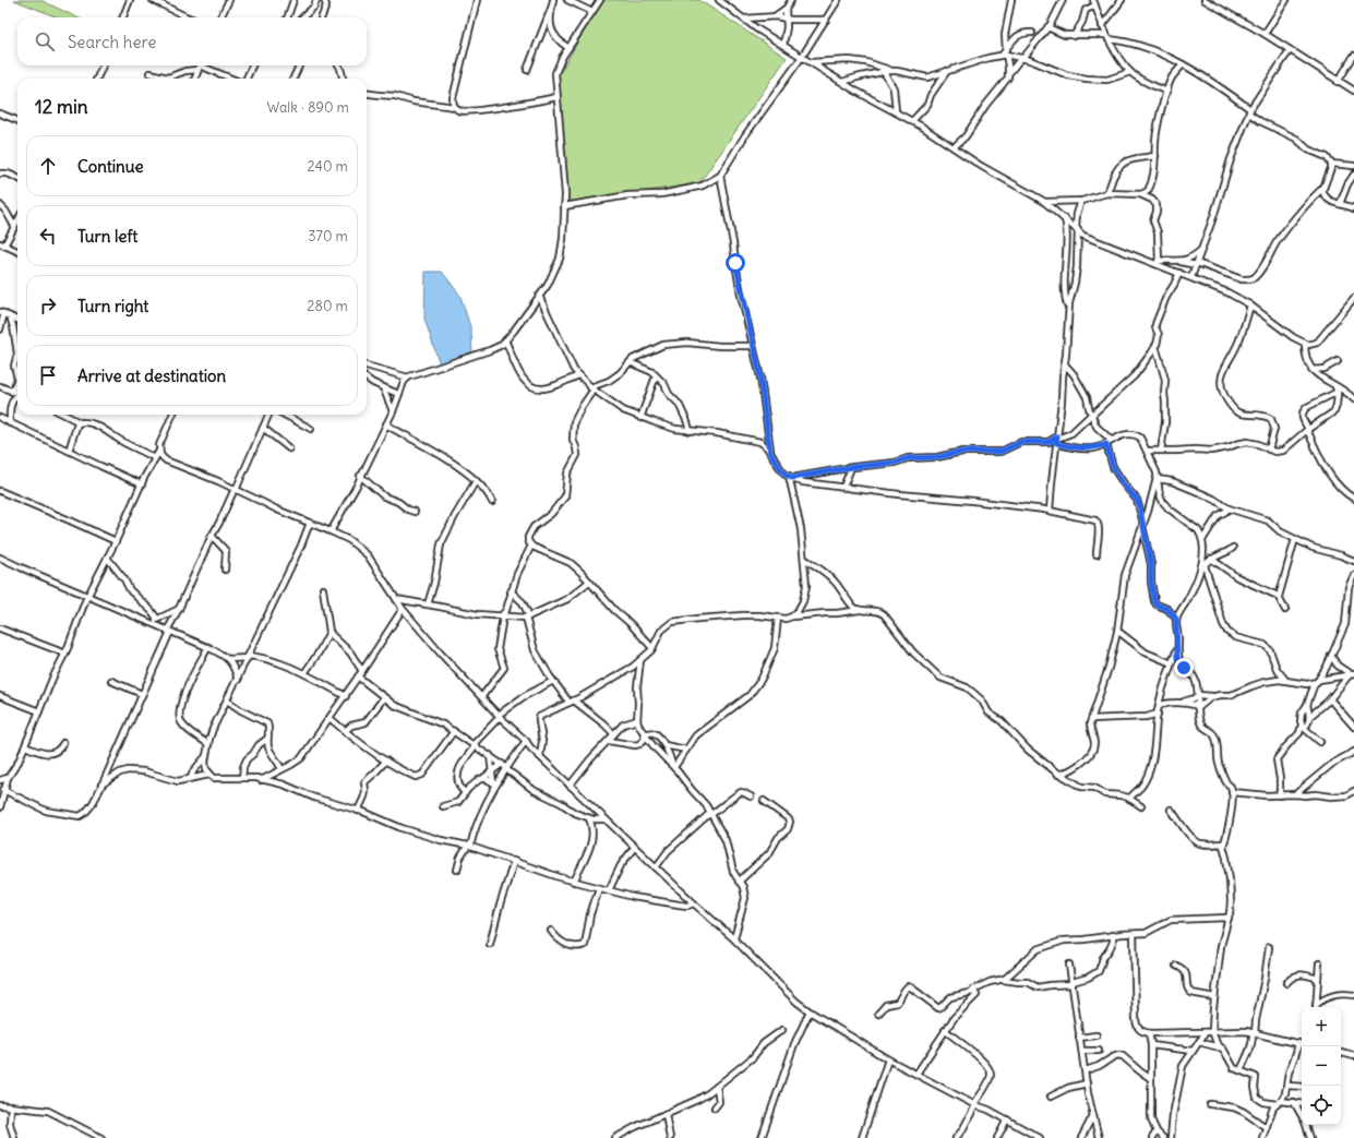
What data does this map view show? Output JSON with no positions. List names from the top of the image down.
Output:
{
  "page": {
    "search": "Search here",
    "heading": ["12 min", "Walk · 890 m"],
    "list": [
      ["Continue", "240 m"],
      ["Turn left", "370 m"],
      ["Turn right", "280 m"],
      "Arrive at destination"
    ],
    "map_buttons": ["+", "−"]
  }
}
